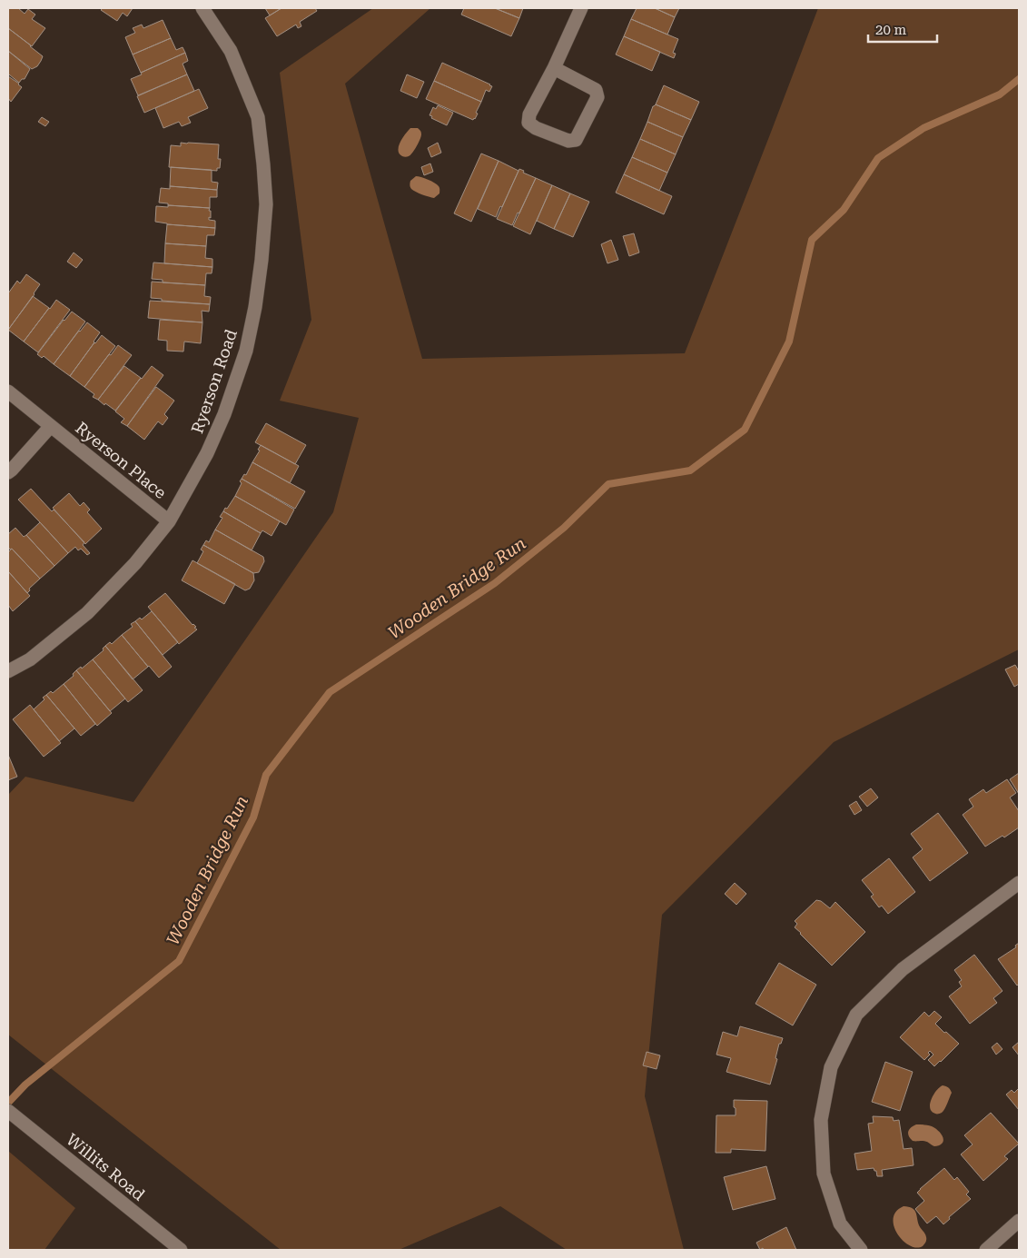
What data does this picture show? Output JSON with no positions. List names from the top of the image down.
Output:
{
  "streets": {
    "street": ["Ryerson Road", "Ryerson Place", "Willits Road"]
  },
  "crossings": [
    ["Ryerson Road", "Ryerson Place"]
  ],
  "water": ["Wooden Bridge Run"],
  "scale_bar": "20 m"
}
